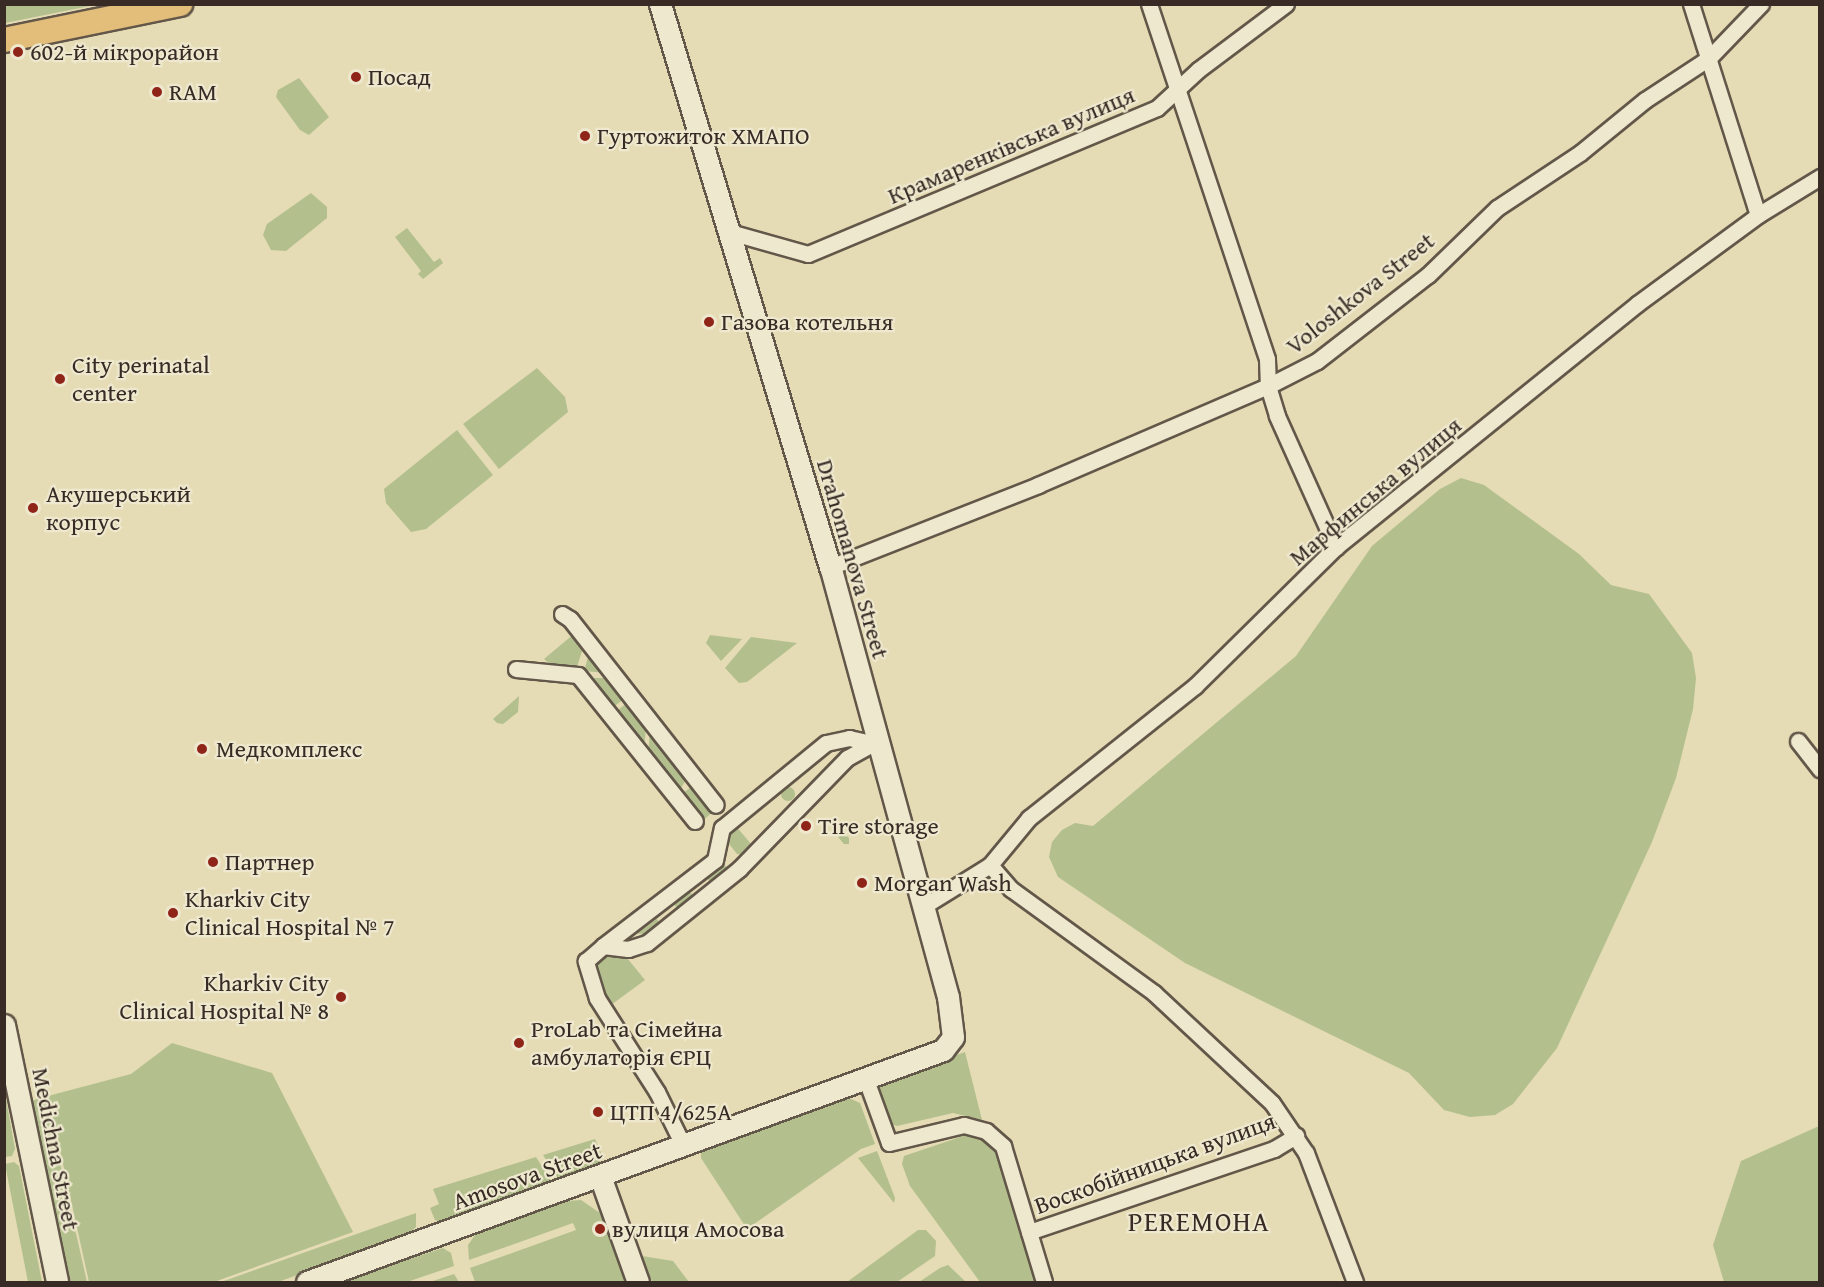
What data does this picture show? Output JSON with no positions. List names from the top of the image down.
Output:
{
  "streets": {
    "street": [
      "Крамаренківська вулиця",
      "Voloshkova Street",
      "Марфинська вулиця",
      "Drahomanova Street",
      "Medichna Street",
      "Воскобійницька вулиця",
      "Amosova Street"
    ]
  },
  "crossings": [
    ["Крамаренківська вулиця", "Drahomanova Street"],
    ["Voloshkova Street", "Drahomanova Street"],
    ["Марфинська вулиця", "Drahomanova Street"],
    ["Марфинська вулиця", "Воскобійницька вулиця"],
    ["Drahomanova Street", "Amosova Street"]
  ],
  "districts": ["PEREMOHA"],
  "places": [
    "602-й мікрорайон",
    "Посад",
    "RAM",
    "Гуртожиток ХМАПО",
    "Газова котельня",
    "City perinatal center",
    "Акушерський корпус",
    "Медкомплекс",
    "Tire storage",
    "Партнер",
    "Morgan Wash",
    "Kharkiv City Clinical Hospital № 7",
    "Kharkiv City Clinical Hospital № 8",
    "ProLab та Сімейна амбулаторія ЄРЦ",
    "ЦТП 4/625А",
    "вулиця Амосова"
  ]
}
